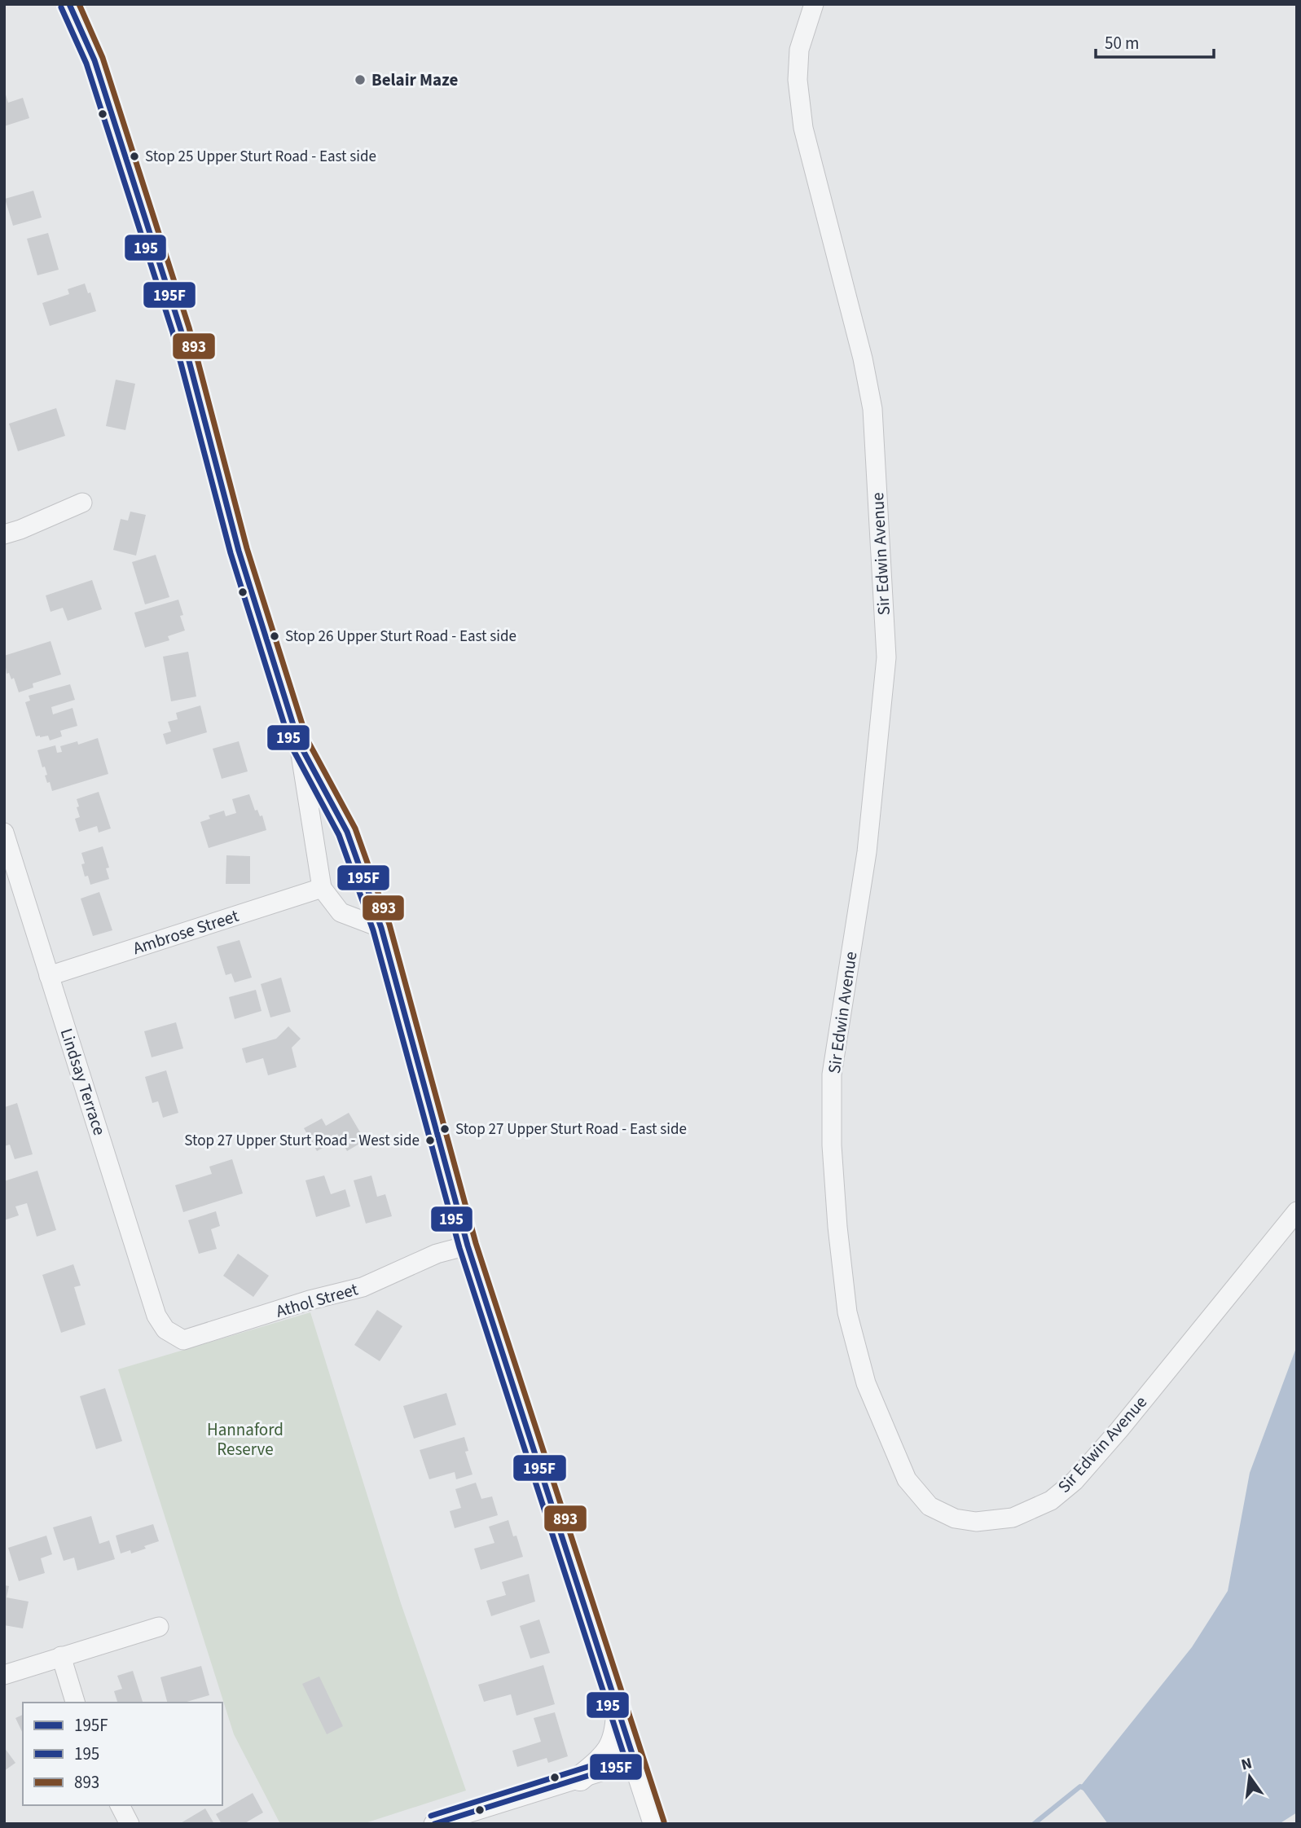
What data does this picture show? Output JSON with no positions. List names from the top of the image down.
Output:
{
  "streets": {
    "street": [
      "Sir Edwin Avenue",
      "Ambrose Street",
      "Lindsay Terrace",
      "Athol Street"
    ]
  },
  "crossings": [
    ["Ambrose Street", "Lindsay Terrace"],
    ["Lindsay Terrace", "Athol Street"]
  ],
  "parks": ["Hannaford Reserve"],
  "places": [
    "Belair Maze",
    "Stop 25 Upper Sturt Road - East side",
    "Stop 26 Upper Sturt Road - East side",
    "Stop 27 Upper Sturt Road - East side",
    "Stop 27 Upper Sturt Road - West side"
  ],
  "lines": ["transit line 195F", "transit line 893", "transit line 195"],
  "legend": ["195F", "195", "893"],
  "scale_bar": "50 m",
  "north": "top"
}
